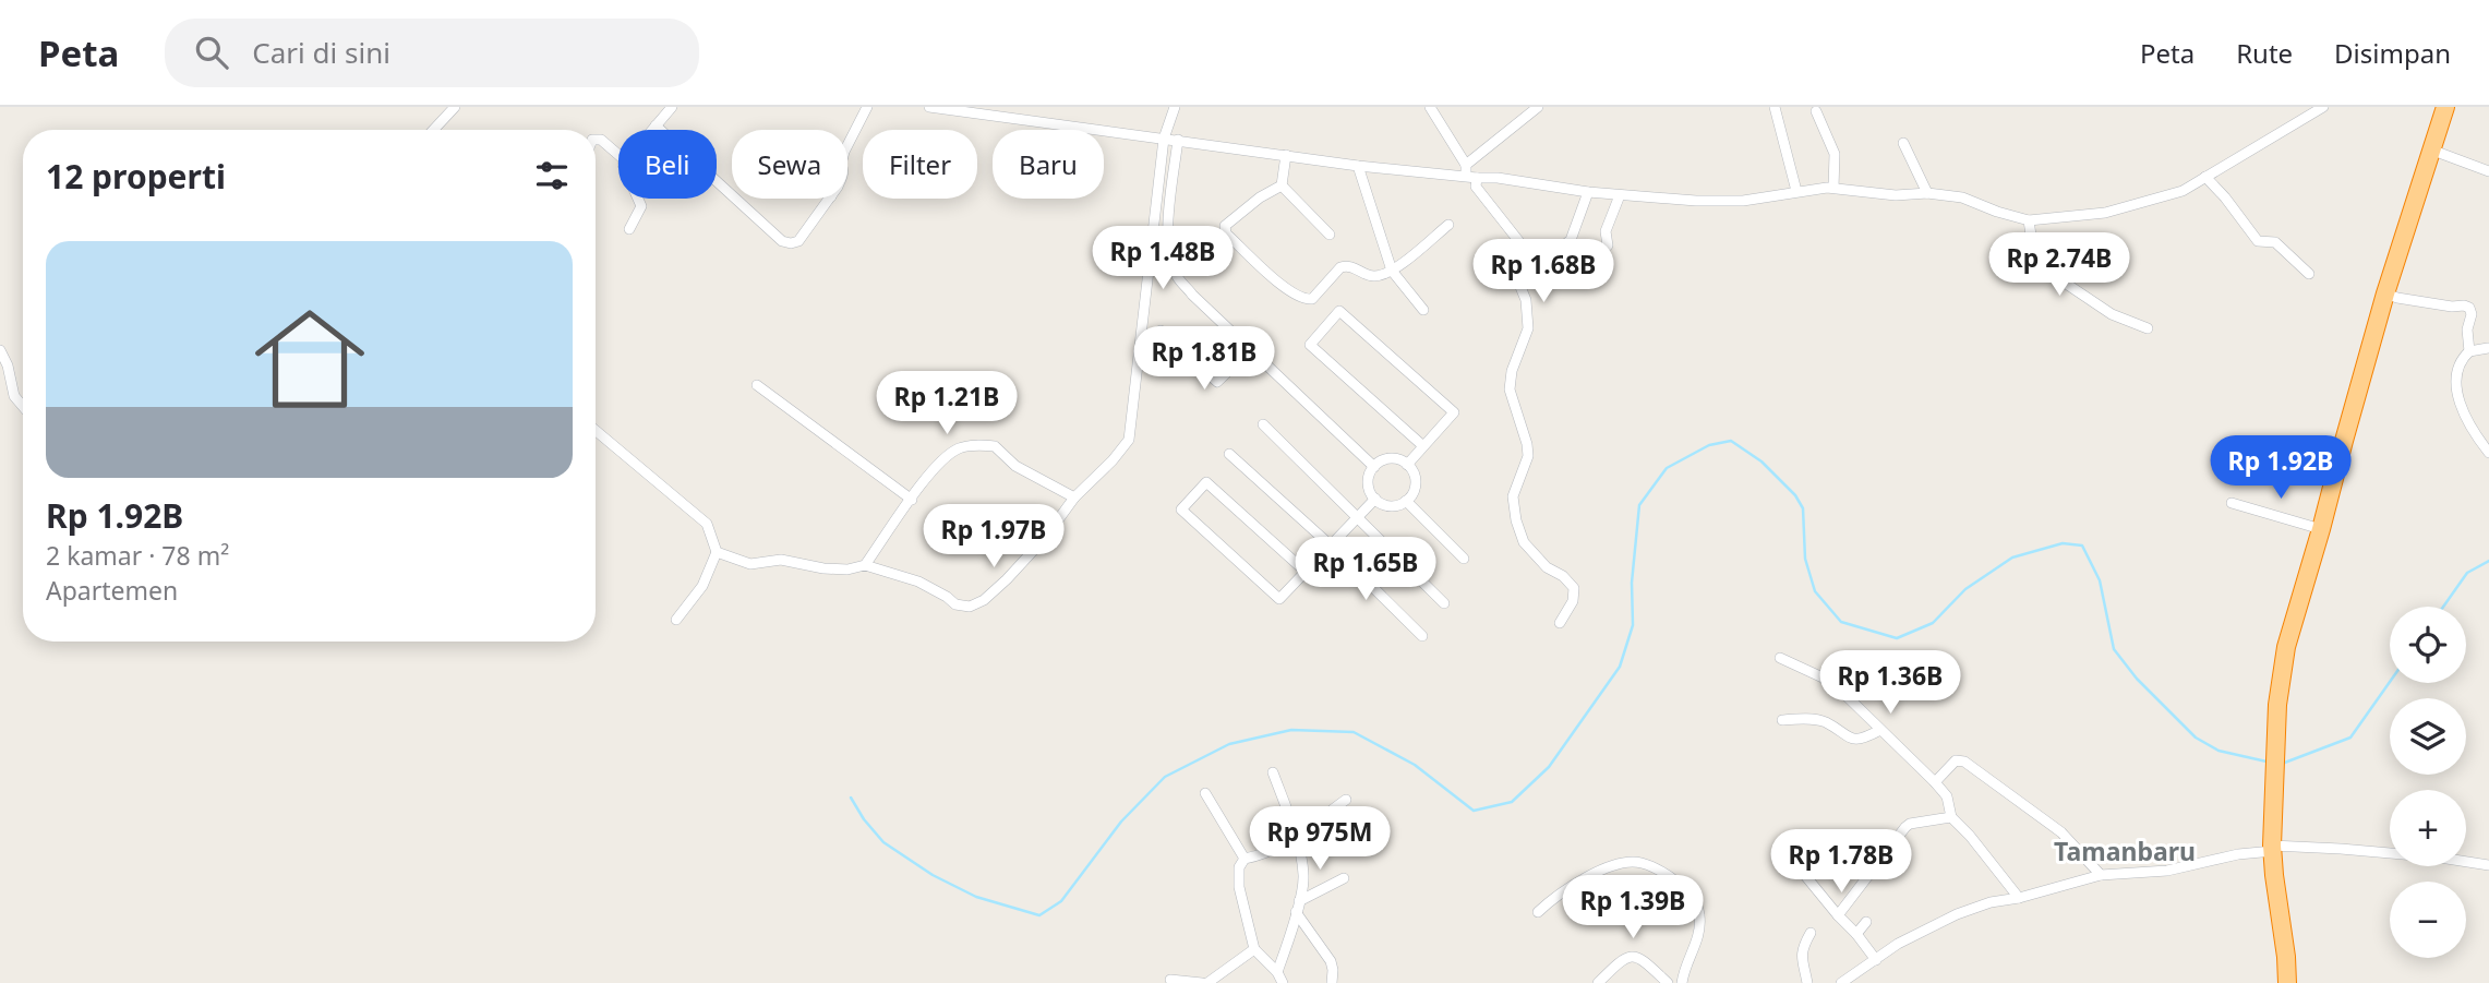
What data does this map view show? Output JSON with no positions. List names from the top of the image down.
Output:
{
  "districts": ["Tamanbaru"],
  "page": {
    "header": "Peta",
    "search": "Cari di sini",
    "nav": ["Peta", "Rute", "Disimpan"],
    "chip": [
      "Beli",
      "Sewa",
      "Filter",
      "Baru"
    ],
    "heading": "12 properti",
    "list": [
      {
        "name": "Rp 1.92B",
        "note": "2 kamar · 78 m² · Apartemen"
      }
    ],
    "price": [
      "Rp 1.48B",
      "Rp 2.74B",
      "Rp 1.68B",
      "Rp 1.81B",
      "Rp 1.21B",
      "Rp 1.92B",
      "Rp 1.97B",
      "Rp 1.65B",
      "Rp 1.36B",
      "Rp 975M",
      "Rp 1.78B",
      "Rp 1.39B"
    ],
    "map_buttons": ["+", "−"]
  }
}
